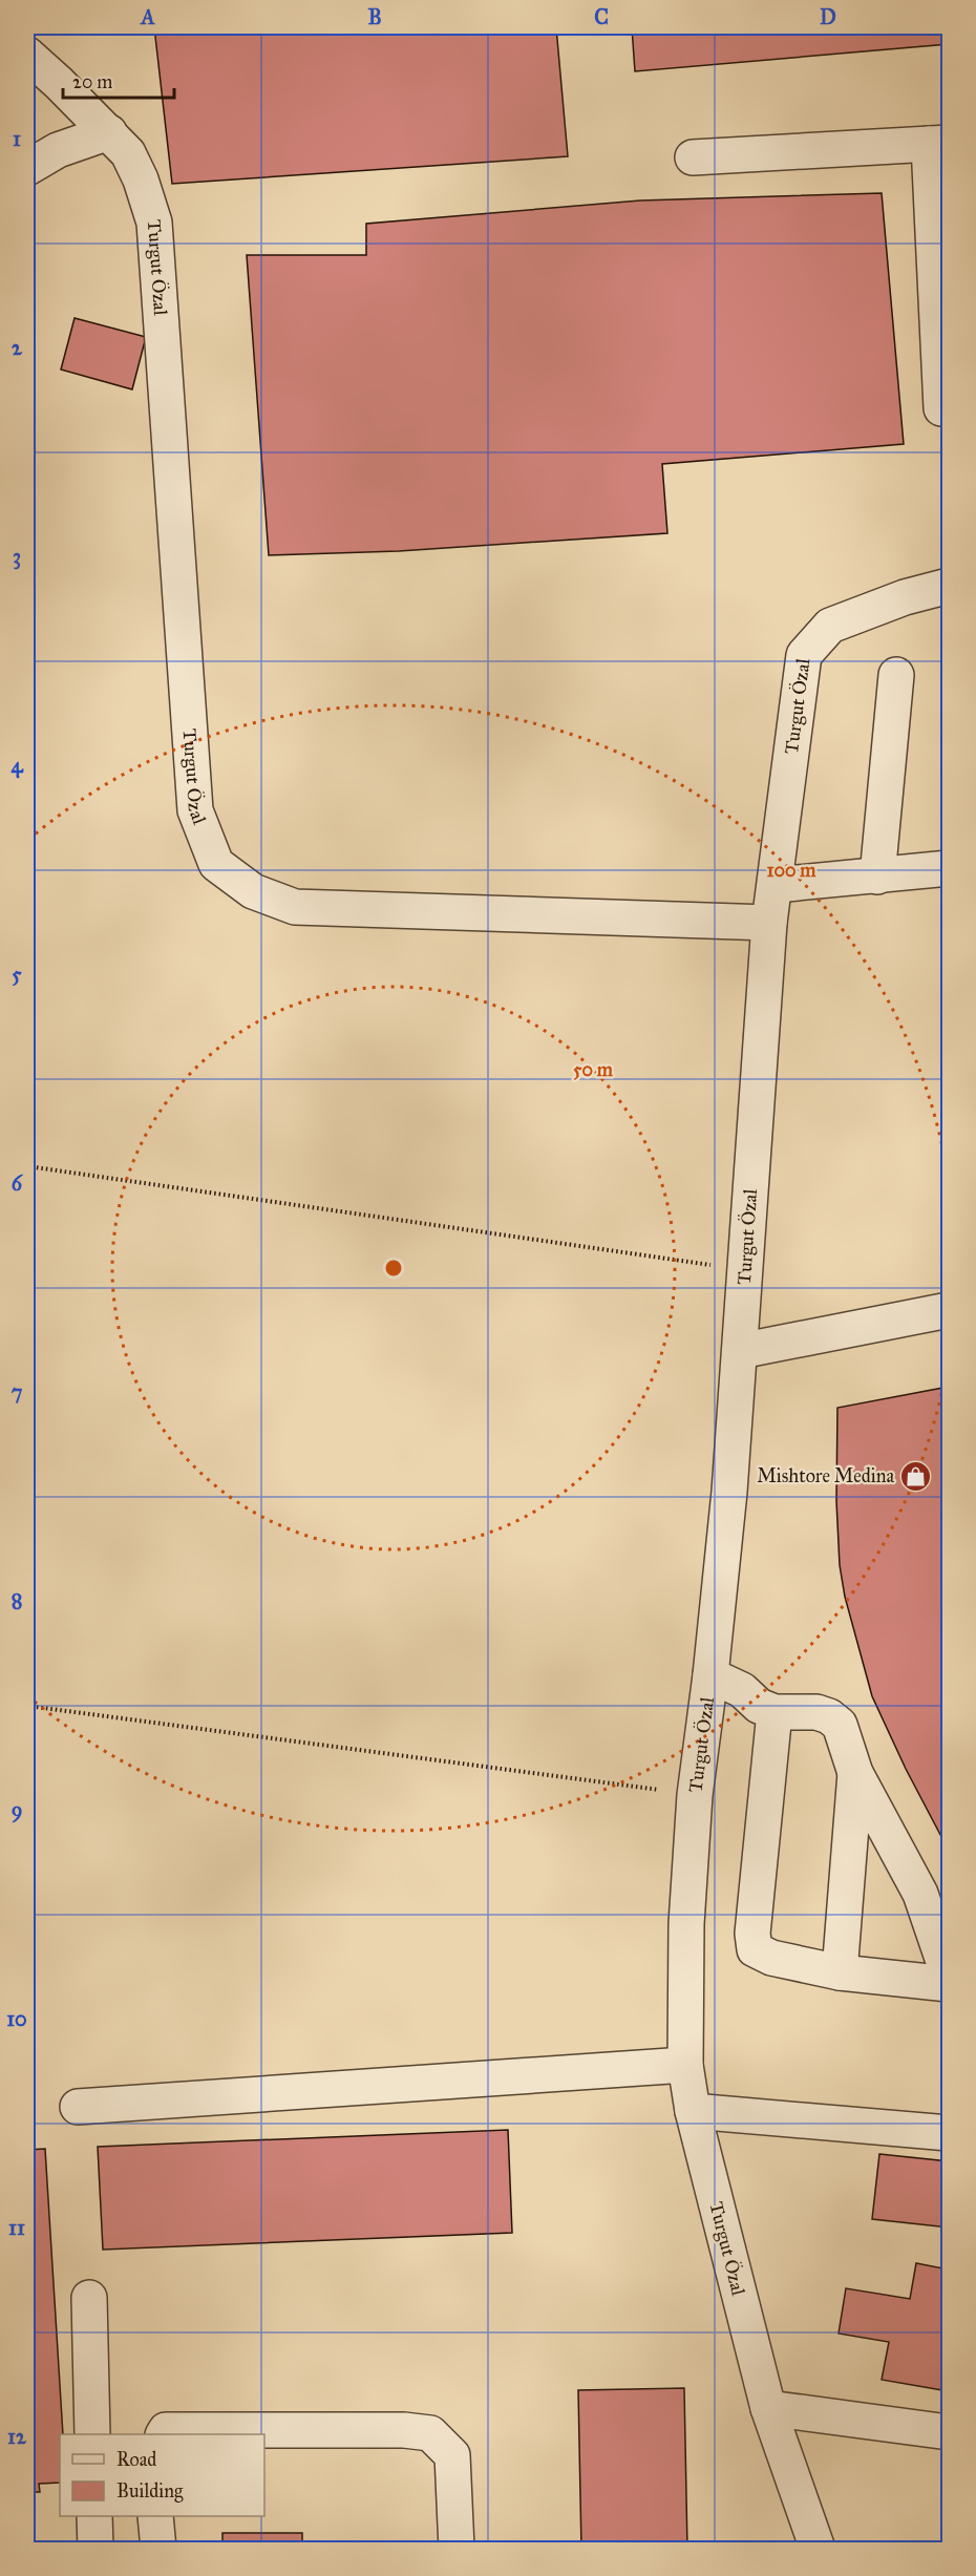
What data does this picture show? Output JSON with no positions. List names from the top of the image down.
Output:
{
  "streets": {
    "street": ["Turgut Özal"]
  },
  "places": {
    "shop": ["Mishtore Medina"]
  },
  "legend": ["Road", "Building"],
  "scale_bar": "20 m",
  "grid": {
    "columns": [
      "A",
      "B",
      "C",
      "D"
    ],
    "rows": [
      "1",
      "2",
      "3",
      "4",
      "5",
      "6",
      "7",
      "8",
      "9",
      "10",
      "11",
      "12"
    ]
  },
  "rings": ["100 m", "50 m"]
}
